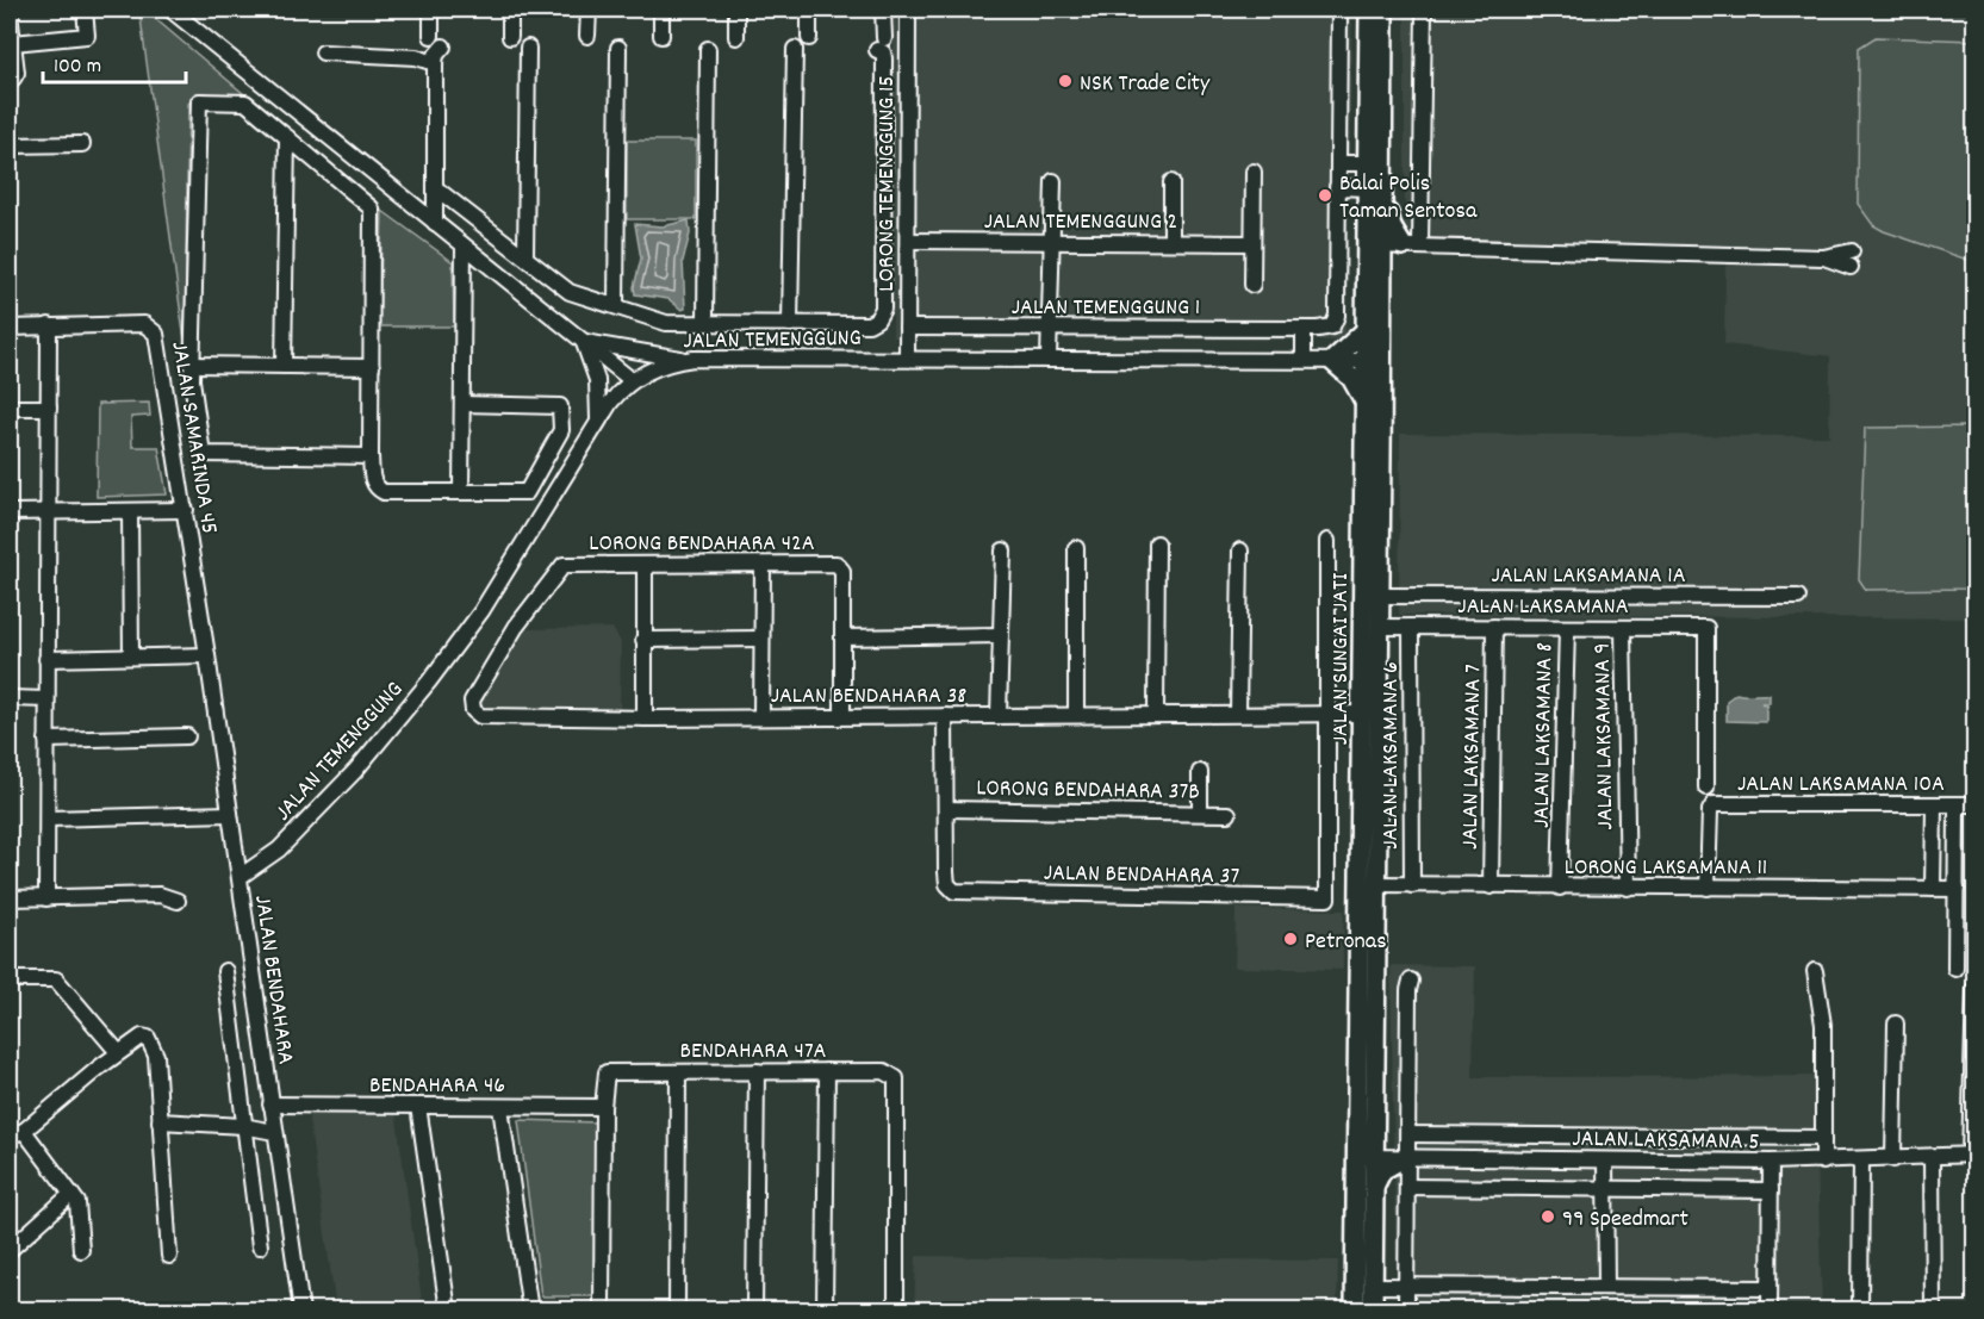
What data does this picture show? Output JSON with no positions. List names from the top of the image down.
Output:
{
  "streets": {
    "main road": ["JALAN SUNGAI JATI"],
    "street": [
      "LORONG TEMENGGUNG 15",
      "JALAN TEMENGGUNG 2",
      "JALAN TEMENGGUNG 1",
      "JALAN TEMENGGUNG",
      "JALAN SAMARINDA 45",
      "LORONG BENDAHARA 42A",
      "JALAN LAKSAMANA 1A",
      "JALAN LAKSAMANA",
      "JALAN BENDAHARA 38",
      "JALAN LAKSAMANA 8",
      "JALAN LAKSAMANA 9",
      "JALAN LAKSAMANA 6",
      "JALAN LAKSAMANA 7",
      "JALAN LAKSAMANA 10A",
      "LORONG BENDAHARA 37B",
      "LORONG LAKSAMANA 11",
      "JALAN BENDAHARA 37",
      "JALAN BENDAHARA",
      "BENDAHARA 47A",
      "BENDAHARA 46",
      "JALAN LAKSAMANA 5"
    ]
  },
  "crossings": [
    ["LORONG TEMENGGUNG 15", "JALAN TEMENGGUNG 2"],
    ["LORONG TEMENGGUNG 15", "JALAN TEMENGGUNG 1"],
    ["LORONG TEMENGGUNG 15", "JALAN TEMENGGUNG"],
    ["JALAN TEMENGGUNG", "JALAN SUNGAI JATI"],
    ["JALAN TEMENGGUNG", "JALAN BENDAHARA"],
    ["JALAN SAMARINDA 45", "JALAN BENDAHARA"],
    ["LORONG BENDAHARA 42A", "JALAN BENDAHARA 38"],
    ["JALAN LAKSAMANA 1A", "JALAN SUNGAI JATI"],
    ["JALAN LAKSAMANA", "JALAN SUNGAI JATI"],
    ["JALAN LAKSAMANA", "JALAN LAKSAMANA 8"],
    ["JALAN LAKSAMANA", "JALAN LAKSAMANA 9"],
    ["JALAN LAKSAMANA", "JALAN LAKSAMANA 6"],
    ["JALAN LAKSAMANA", "JALAN LAKSAMANA 7"],
    ["JALAN SUNGAI JATI", "JALAN BENDAHARA 38"],
    ["JALAN SUNGAI JATI", "LORONG LAKSAMANA 11"],
    ["JALAN SUNGAI JATI", "JALAN LAKSAMANA 5"],
    ["JALAN BENDAHARA 38", "JALAN BENDAHARA 37"],
    ["JALAN LAKSAMANA 8", "LORONG LAKSAMANA 11"],
    ["JALAN LAKSAMANA 9", "LORONG LAKSAMANA 11"],
    ["JALAN LAKSAMANA 6", "LORONG LAKSAMANA 11"],
    ["JALAN LAKSAMANA 7", "LORONG LAKSAMANA 11"],
    ["JALAN LAKSAMANA 10A", "LORONG LAKSAMANA 11"],
    ["LORONG BENDAHARA 37B", "JALAN BENDAHARA 37"],
    ["JALAN BENDAHARA", "BENDAHARA 46"],
    ["BENDAHARA 47A", "BENDAHARA 46"]
  ],
  "places": [
    "NSK Trade City",
    "Balai Polis Taman Sentosa",
    "Petronas",
    "99 Speedmart"
  ],
  "scale_bar": "100 m"
}
